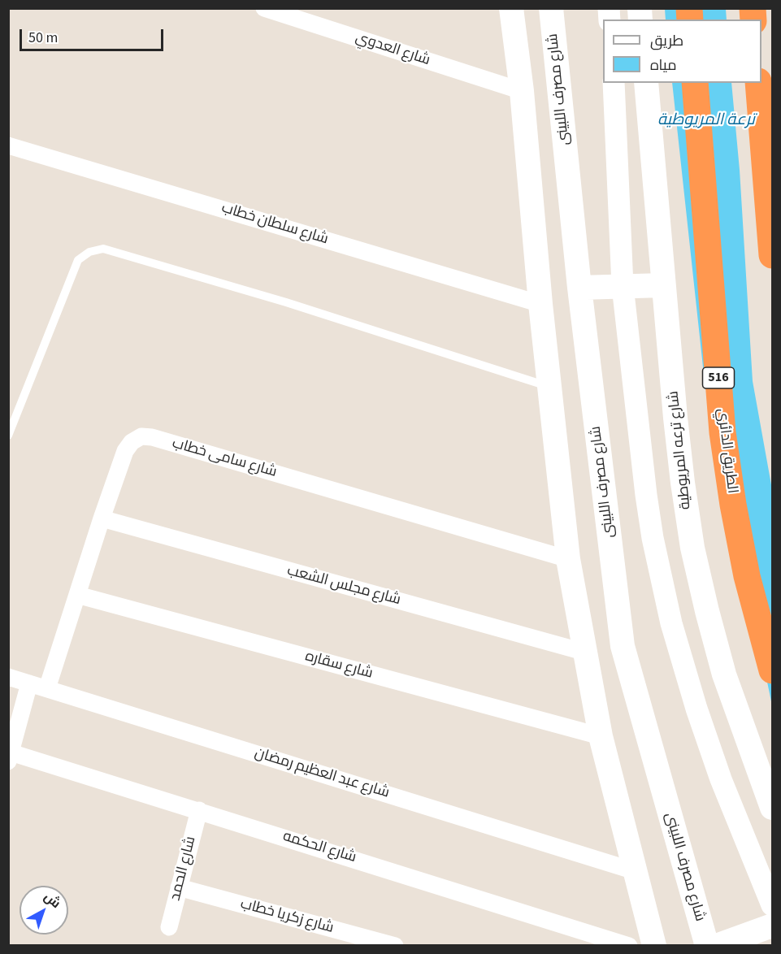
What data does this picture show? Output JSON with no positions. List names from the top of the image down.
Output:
{
  "streets": {
    "highway": ["516", "الطريق الدائري"],
    "main road": ["شارع مصرف اللبينى", "شارع ترعه المريوطية"],
    "street": [
      "شارع العدوي",
      "شارع سلطان خطاب",
      "شارع سامى خطاب",
      "شارع مجلس الشعب",
      "شارع سقاره",
      "شارع عبد العظيم رمضان",
      "شارع الحكمه",
      "شارع الحمد",
      "شارع زكريا خطاب"
    ]
  },
  "crossings": [
    ["شارع سامى خطاب", "شارع مجلس الشعب"],
    ["شارع سامى خطاب", "شارع سقاره"],
    ["شارع سامى خطاب", "شارع عبد العظيم رمضان"],
    ["شارع الحكمه", "شارع الحمد"],
    ["شارع الحمد", "شارع زكريا خطاب"]
  ],
  "water": ["ترعة المريوطية"],
  "legend": ["طريق", "مياه"],
  "scale_bar": "50 m",
  "north": "top right"
}
